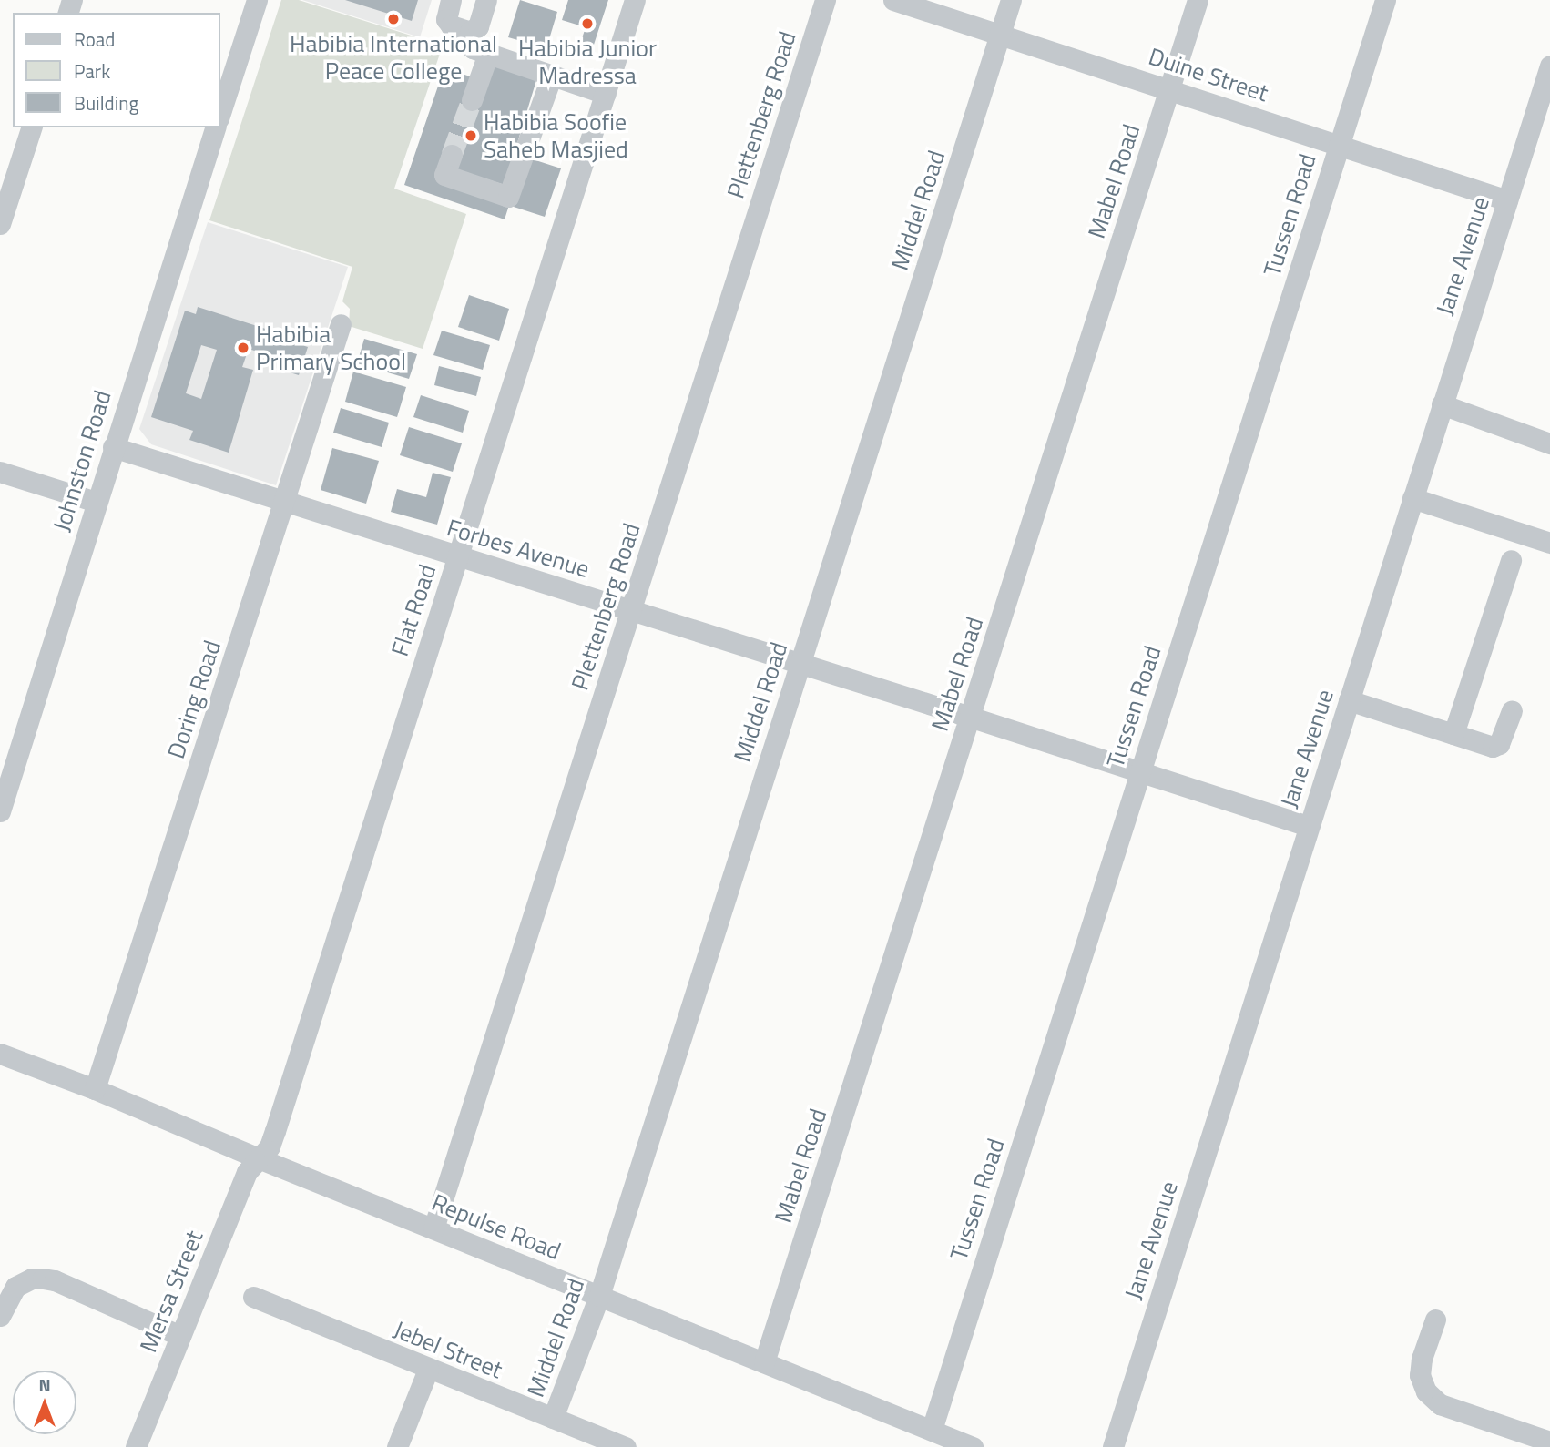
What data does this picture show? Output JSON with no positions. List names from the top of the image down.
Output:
{
  "streets": {
    "street": [
      "Duine Street",
      "Plettenberg Road",
      "Mabel Road",
      "Middel Road",
      "Tussen Road",
      "Jane Avenue",
      "Johnston Road",
      "Forbes Avenue",
      "Flat Road",
      "Doring Road",
      "Repulse Road",
      "Mersa Street",
      "Jebel Street"
    ]
  },
  "crossings": [
    ["Duine Street", "Mabel Road"],
    ["Duine Street", "Middel Road"],
    ["Duine Street", "Tussen Road"],
    ["Duine Street", "Jane Avenue"],
    ["Plettenberg Road", "Forbes Avenue"],
    ["Plettenberg Road", "Repulse Road"],
    ["Mabel Road", "Forbes Avenue"],
    ["Mabel Road", "Repulse Road"],
    ["Middel Road", "Forbes Avenue"],
    ["Middel Road", "Repulse Road"],
    ["Middel Road", "Jebel Street"],
    ["Tussen Road", "Forbes Avenue"],
    ["Tussen Road", "Repulse Road"],
    ["Jane Avenue", "Forbes Avenue"],
    ["Johnston Road", "Forbes Avenue"],
    ["Forbes Avenue", "Flat Road"],
    ["Forbes Avenue", "Doring Road"],
    ["Flat Road", "Repulse Road"],
    ["Flat Road", "Mersa Street"],
    ["Doring Road", "Repulse Road"],
    ["Repulse Road", "Mersa Street"]
  ],
  "places": [
    "Habibia International Peace College",
    "Habibia Junior Madressa",
    "Habibia Soofie Saheb Masjied",
    "Habibia Primary School"
  ],
  "legend": ["Road", "Park", "Building"],
  "north": "top"
}
